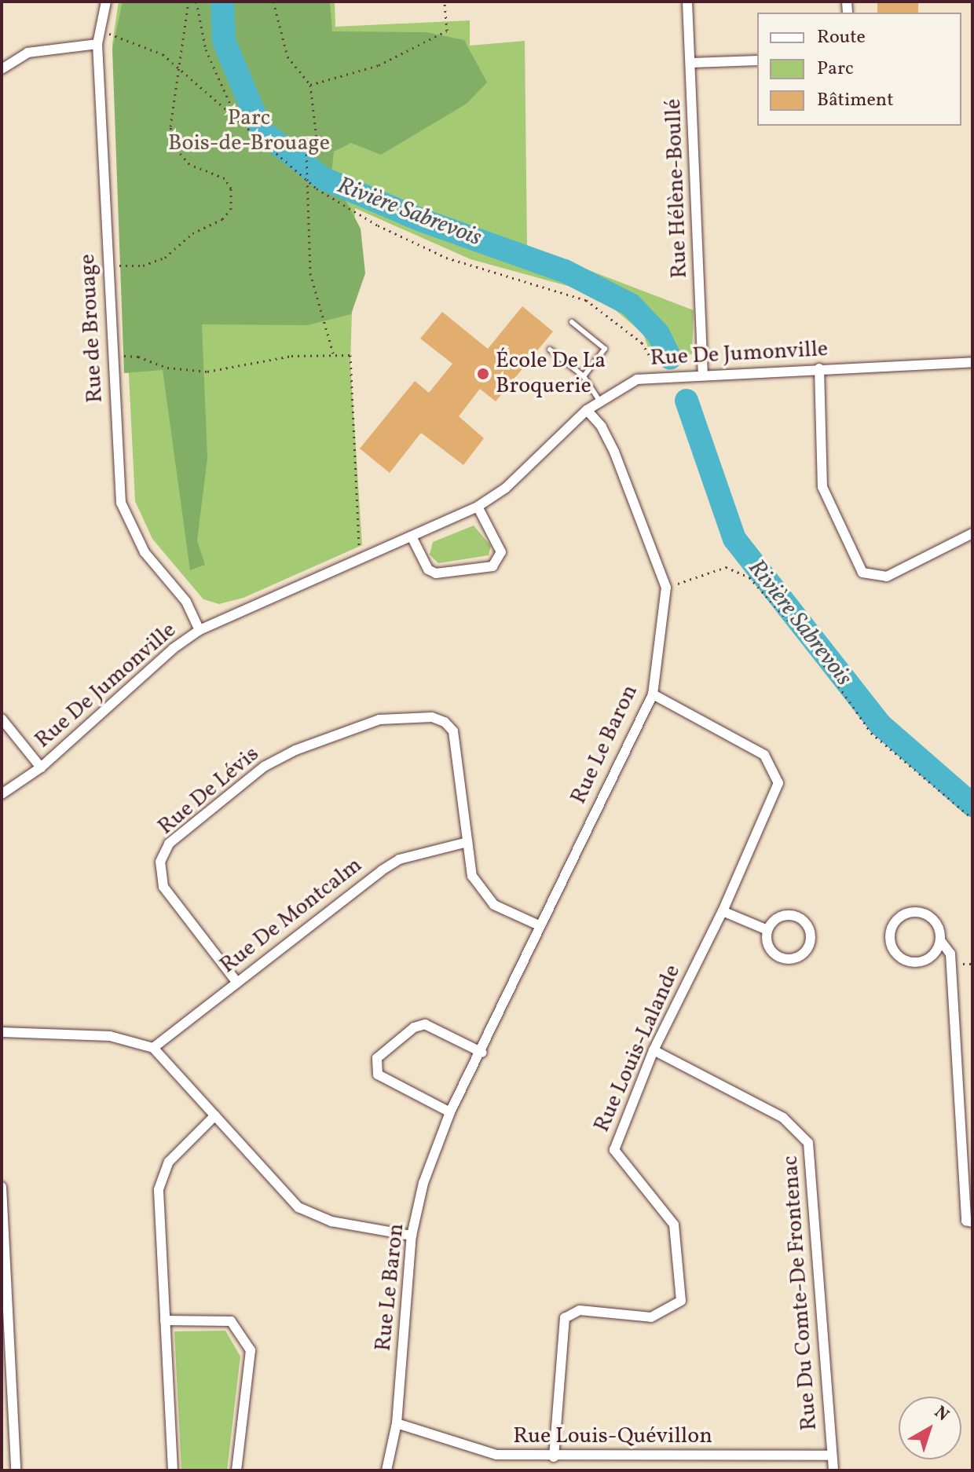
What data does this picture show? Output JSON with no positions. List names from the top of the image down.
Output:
{
  "streets": {
    "street": [
      "Rue Hélène-Boullé",
      "Rue de Brouage",
      "Rue De Jumonville",
      "Rue Le Baron",
      "Rue De Lévis",
      "Rue De Montcalm",
      "Rue Louis-Lalande",
      "Rue Du Comte-De Frontenac",
      "Rue Louis-Quévillon"
    ]
  },
  "crossings": [
    ["Rue Hélène-Boullé", "Rue De Jumonville"],
    ["Rue de Brouage", "Rue De Jumonville"],
    ["Rue De Jumonville", "Rue Le Baron"],
    ["Rue Le Baron", "Rue De Lévis"],
    ["Rue Le Baron", "Rue Louis-Lalande"],
    ["Rue Le Baron", "Rue Louis-Quévillon"],
    ["Rue De Lévis", "Rue De Montcalm"],
    ["Rue Louis-Lalande", "Rue Du Comte-De Frontenac"],
    ["Rue Louis-Lalande", "Rue Louis-Quévillon"],
    ["Rue Du Comte-De Frontenac", "Rue Louis-Quévillon"]
  ],
  "water": ["Rivière Sabrevois"],
  "parks": ["Parc Bois-de-Brouage"],
  "places": ["École De La Broquerie"],
  "legend": ["Route", "Parc", "Bâtiment"],
  "north": "top right"
}
